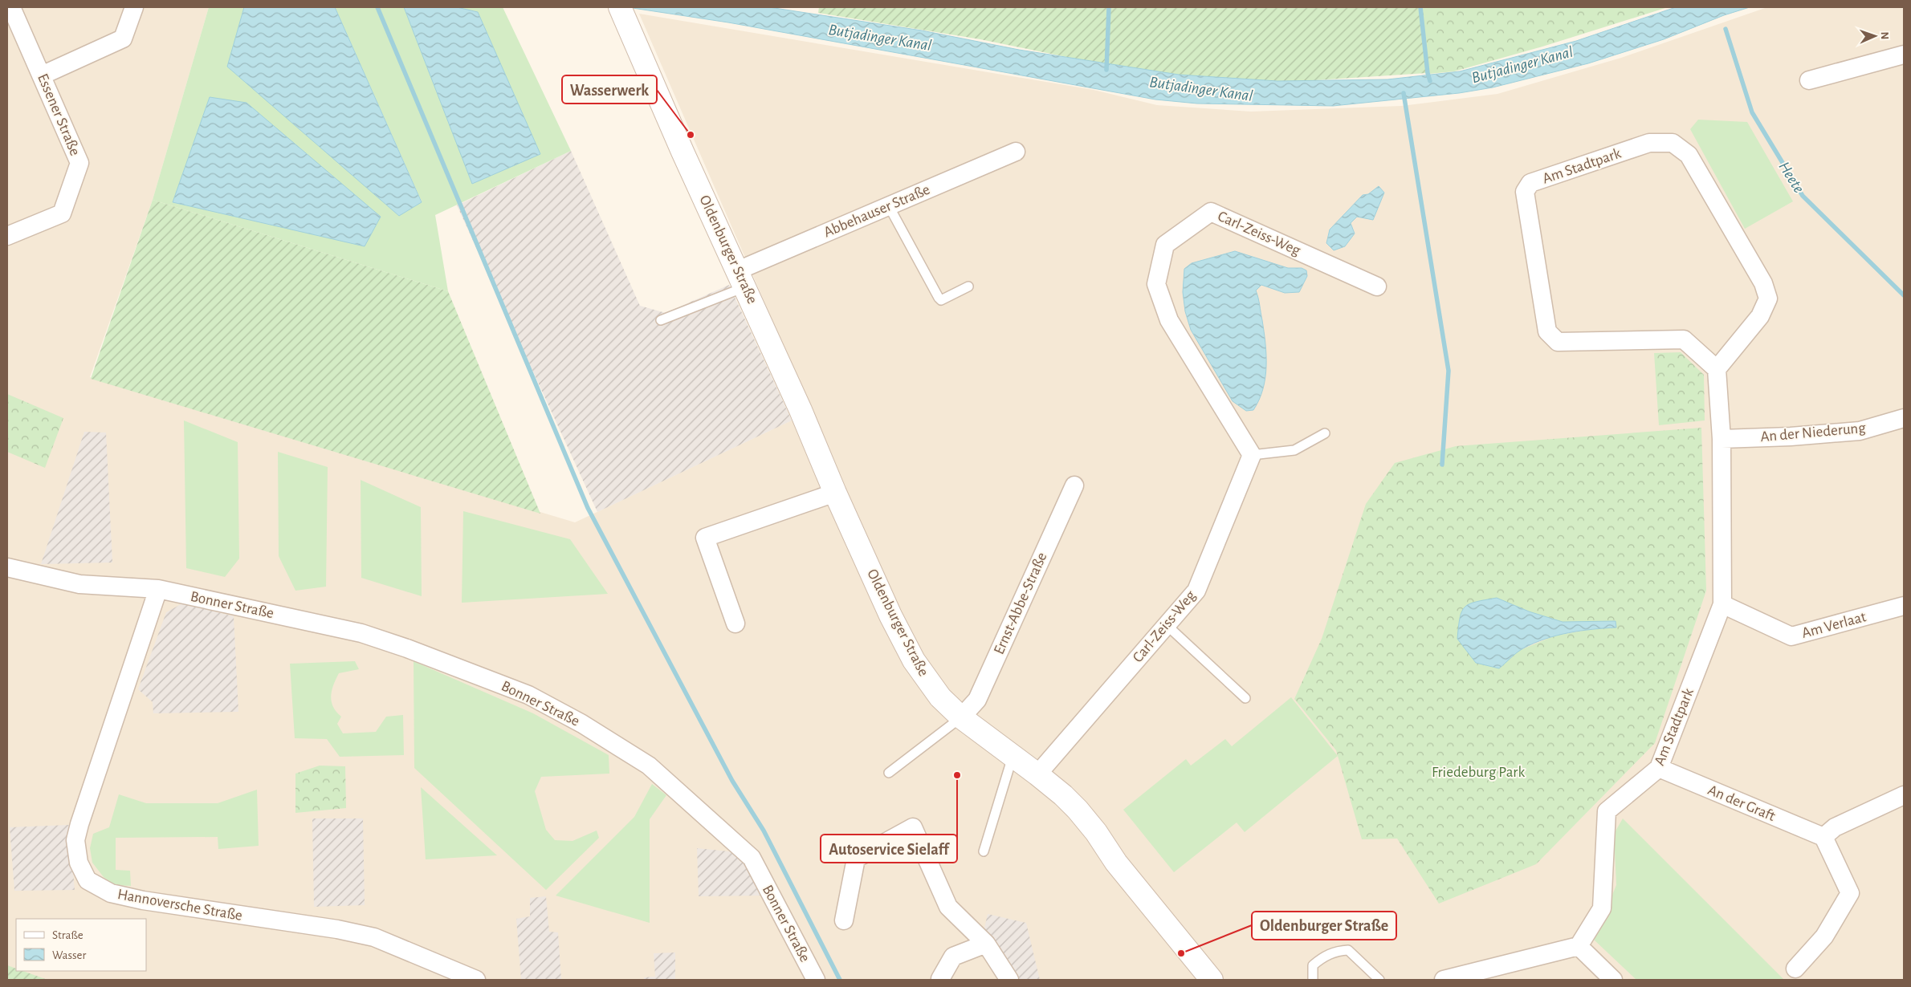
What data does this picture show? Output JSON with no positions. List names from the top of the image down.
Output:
{
  "streets": {
    "street": [
      "Essener Straße",
      "Am Stadtpark",
      "Abbehauser Straße",
      "Carl-Zeiss-Weg",
      "Oldenburger Straße",
      "An der Niederung",
      "Ernst-Abbe-Straße",
      "Bonner Straße",
      "Am Verlaat",
      "An der Graft",
      "Hannoversche Straße"
    ]
  },
  "crossings": [
    ["Am Stadtpark", "An der Niederung"],
    ["Am Stadtpark", "Am Verlaat"],
    ["Am Stadtpark", "An der Graft"],
    ["Abbehauser Straße", "Oldenburger Straße"],
    ["Carl-Zeiss-Weg", "Oldenburger Straße"],
    ["Oldenburger Straße", "Ernst-Abbe-Straße"],
    ["Bonner Straße", "Hannoversche Straße"]
  ],
  "water": ["Butjadinger Kanal", "Heete"],
  "parks": ["Friedeburg Park"],
  "places": ["Wasserwerk", "Autoservice Sielaff", "Oldenburger Straße"],
  "legend": ["Straße", "Wasser"],
  "north": "right"
}
